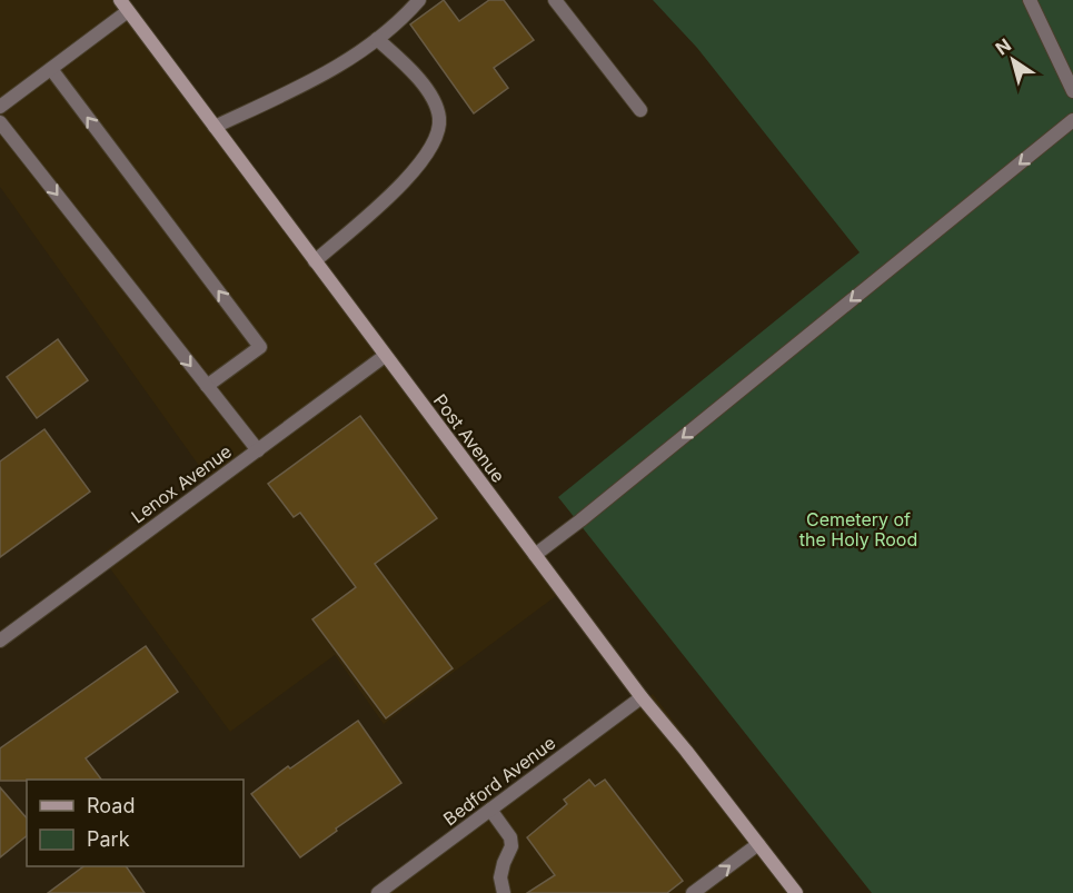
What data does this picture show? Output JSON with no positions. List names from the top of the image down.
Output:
{
  "streets": {
    "main road": ["Post Avenue"],
    "street": ["Lenox Avenue", "Bedford Avenue"]
  },
  "crossings": [
    ["Post Avenue", "Lenox Avenue"],
    ["Post Avenue", "Bedford Avenue"]
  ],
  "parks": ["Cemetery of the Holy Rood"],
  "legend": ["Road", "Park"],
  "north": "top left"
}
